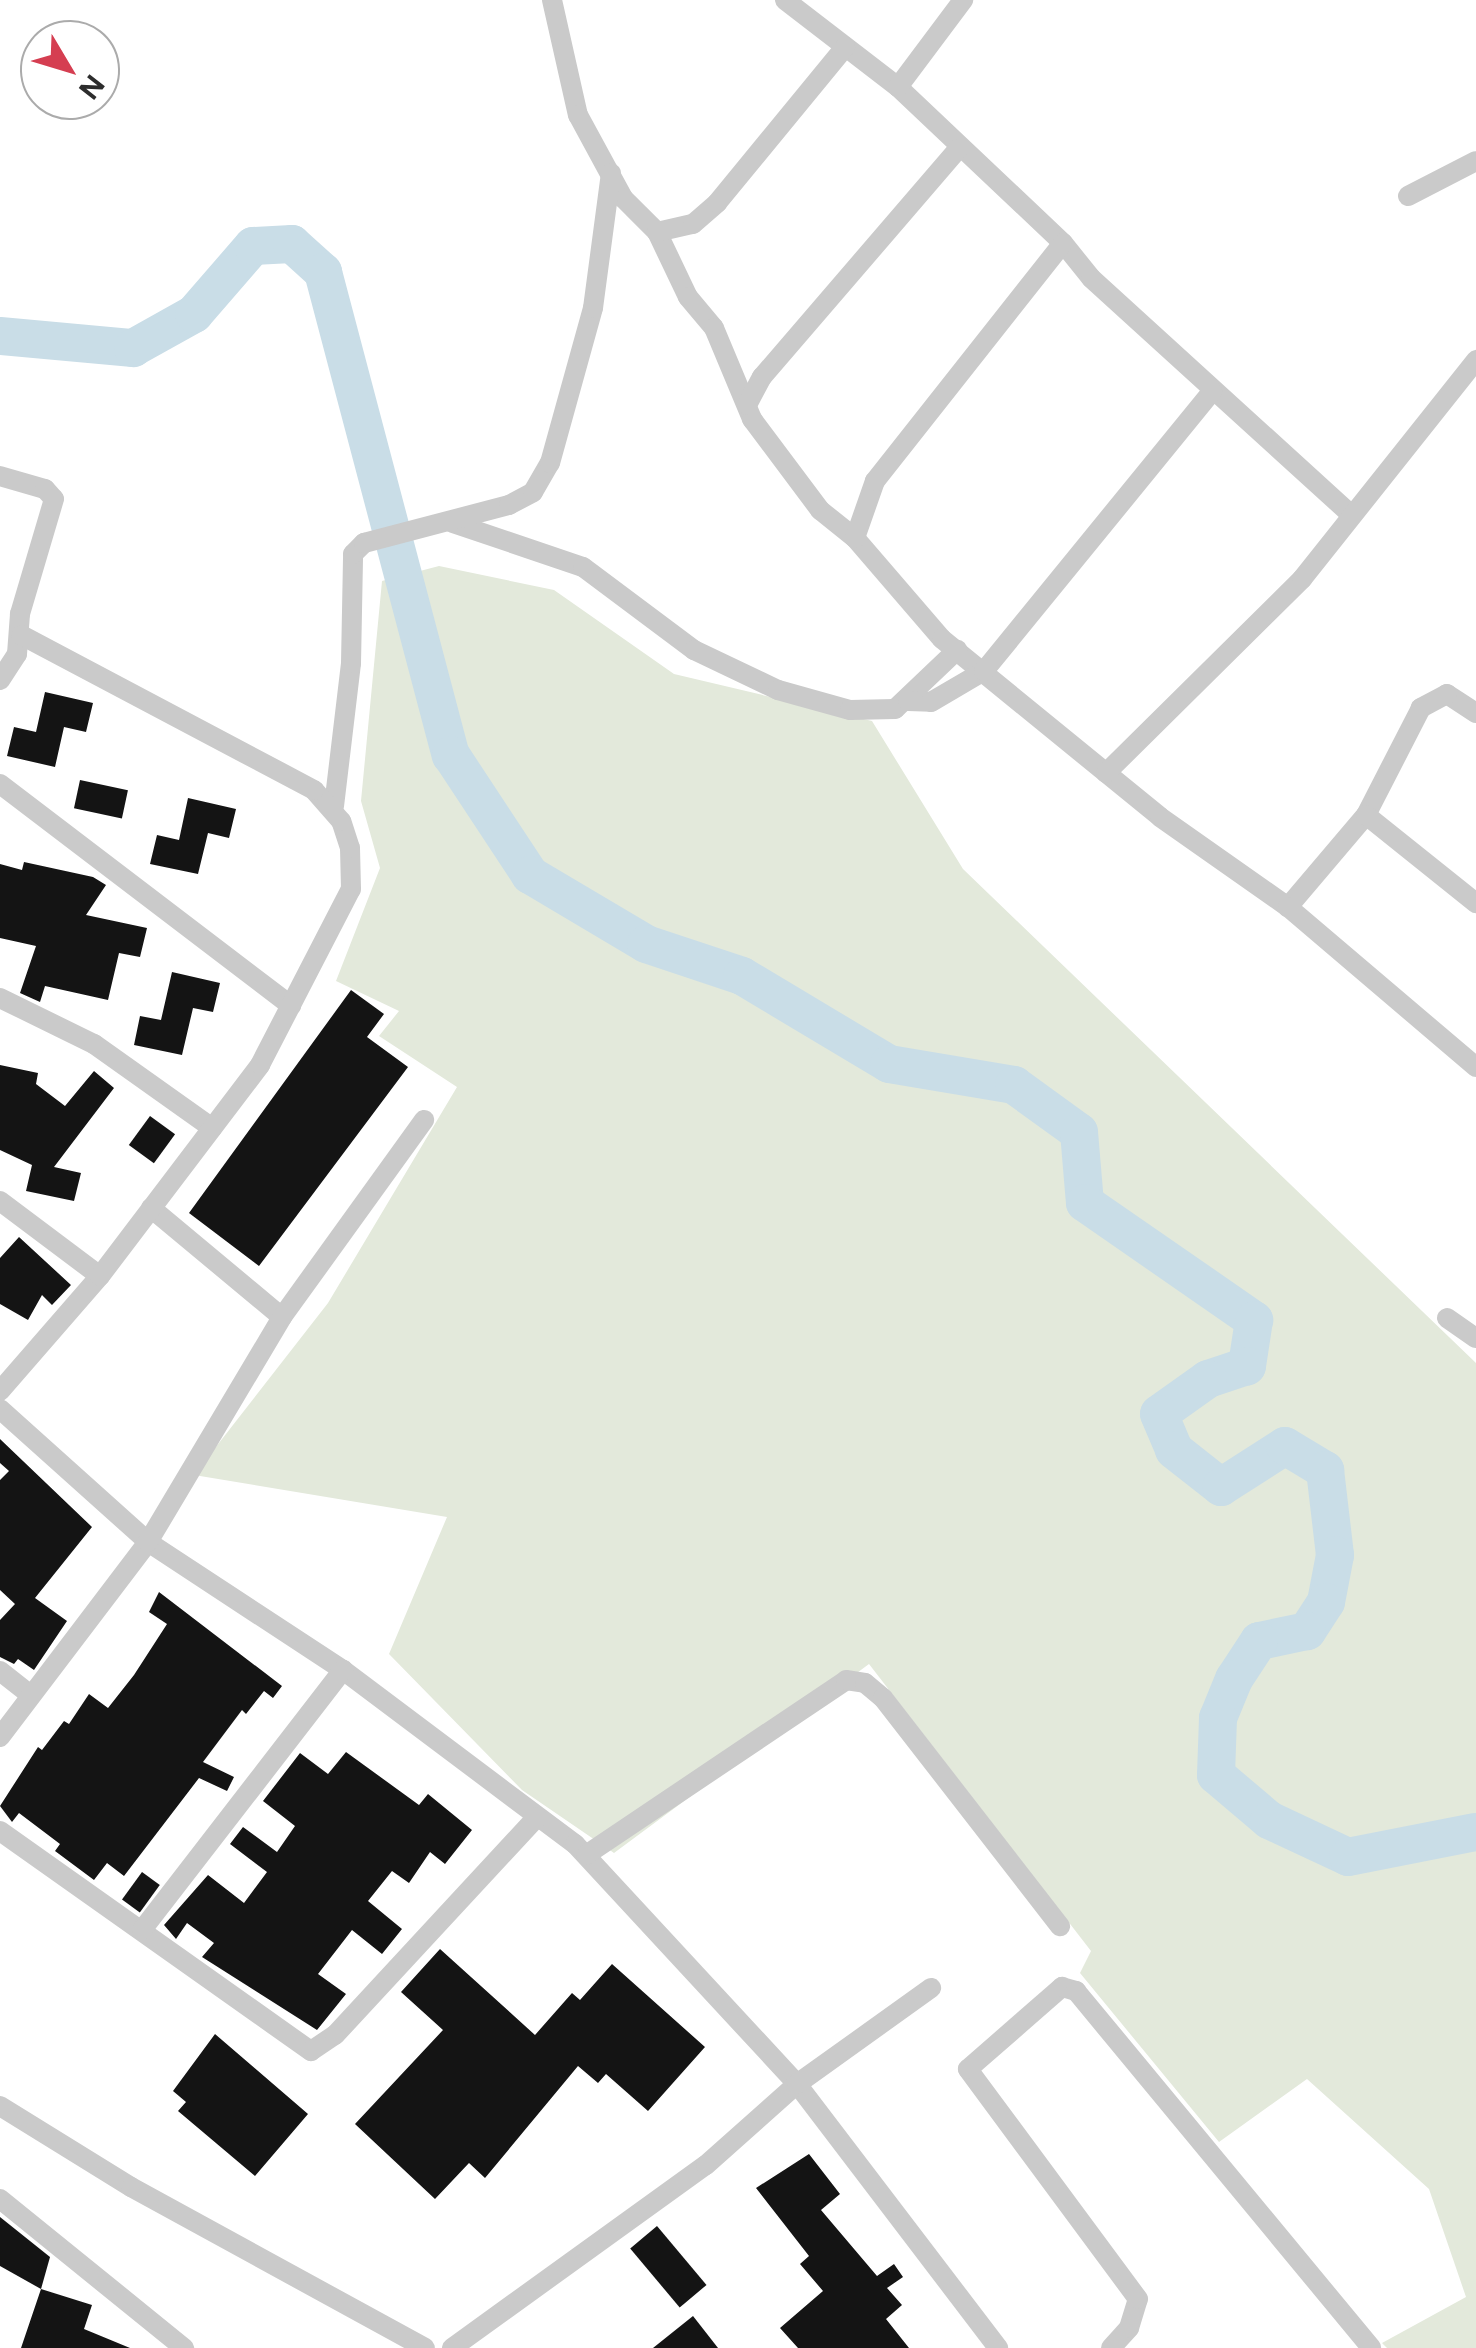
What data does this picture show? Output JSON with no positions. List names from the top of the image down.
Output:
{
  "north": "bottom right"
}
